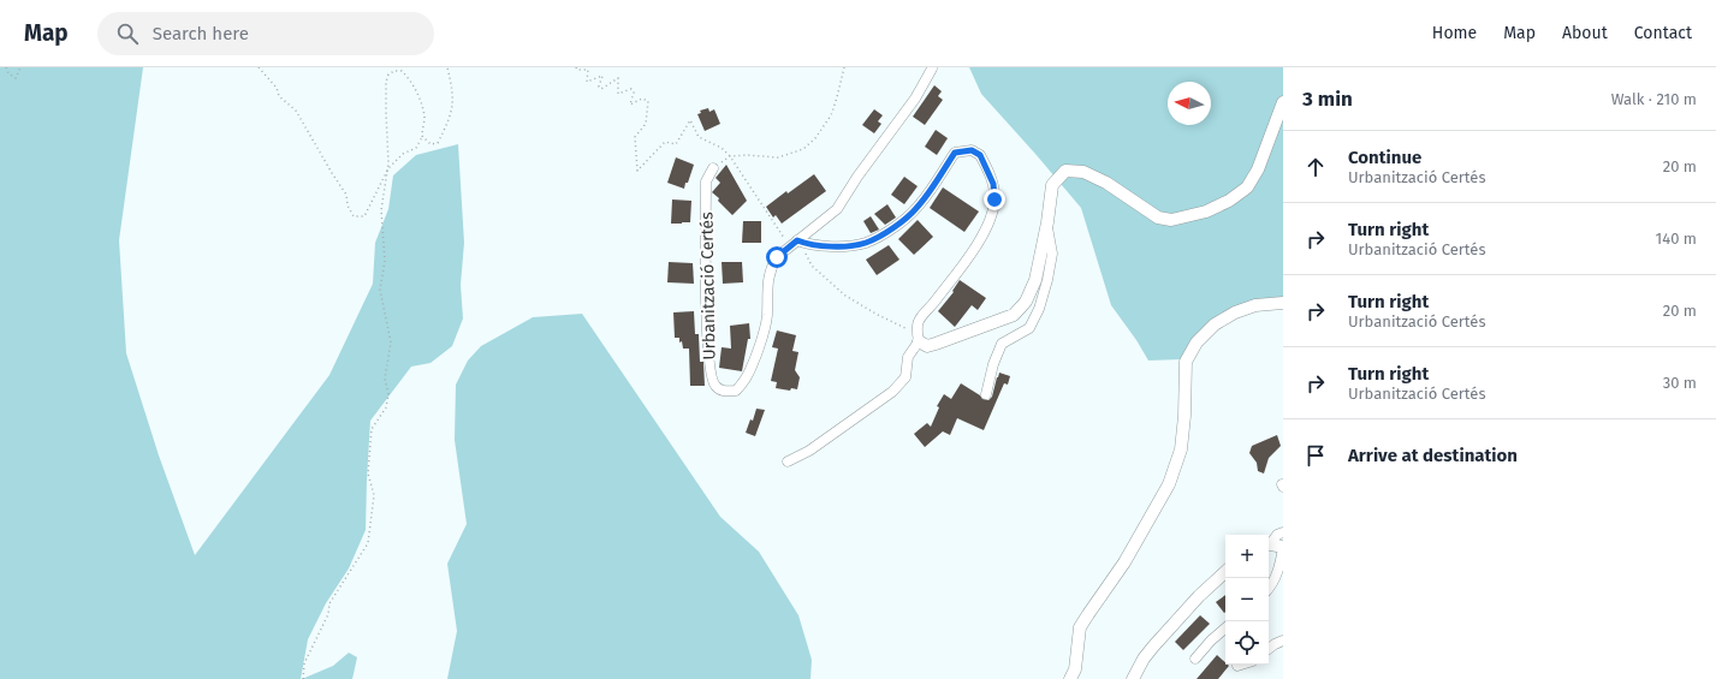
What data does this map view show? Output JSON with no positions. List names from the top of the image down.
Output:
{
  "streets": {
    "street": ["Urbanització Certés"]
  },
  "north": "left",
  "page": {
    "header": "Map",
    "search": "Search here",
    "nav": [
      "Home",
      "Map",
      "About",
      "Contact"
    ],
    "heading": ["3 min", "Walk · 210 m"],
    "list": [
      ["Continue", "Urbanització Certés", "20 m"],
      ["Turn right", "Urbanització Certés", "140 m"],
      ["Turn right", "Urbanització Certés", "20 m"],
      ["Turn right", "Urbanització Certés", "30 m"],
      "Arrive at destination"
    ],
    "map_buttons": ["+", "−"]
  }
}
